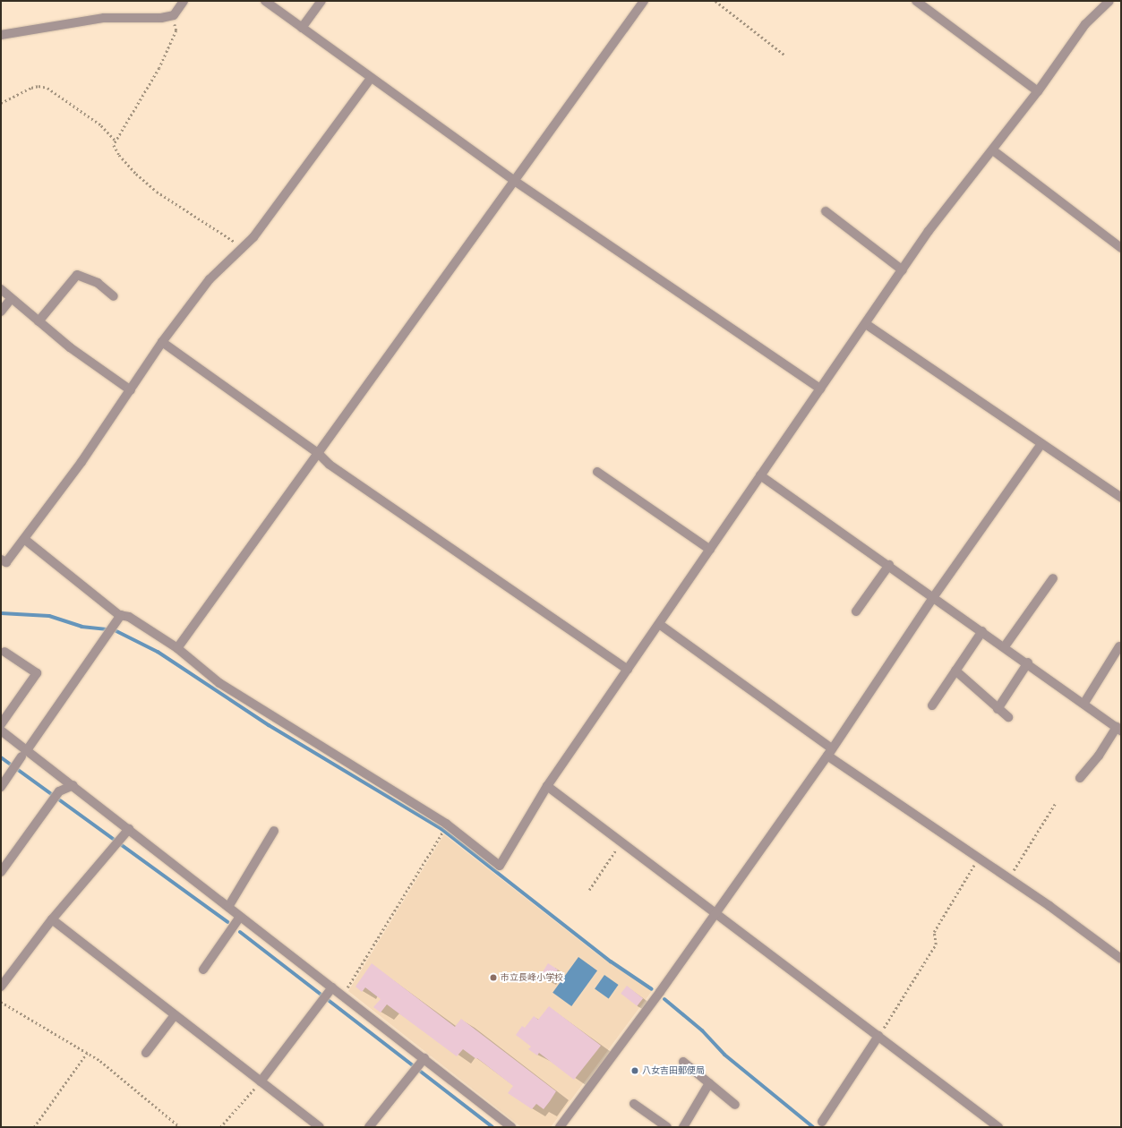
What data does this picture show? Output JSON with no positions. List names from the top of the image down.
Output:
{
  "places": ["市立長峰小学校", "八女吉田郵便局"]
}
